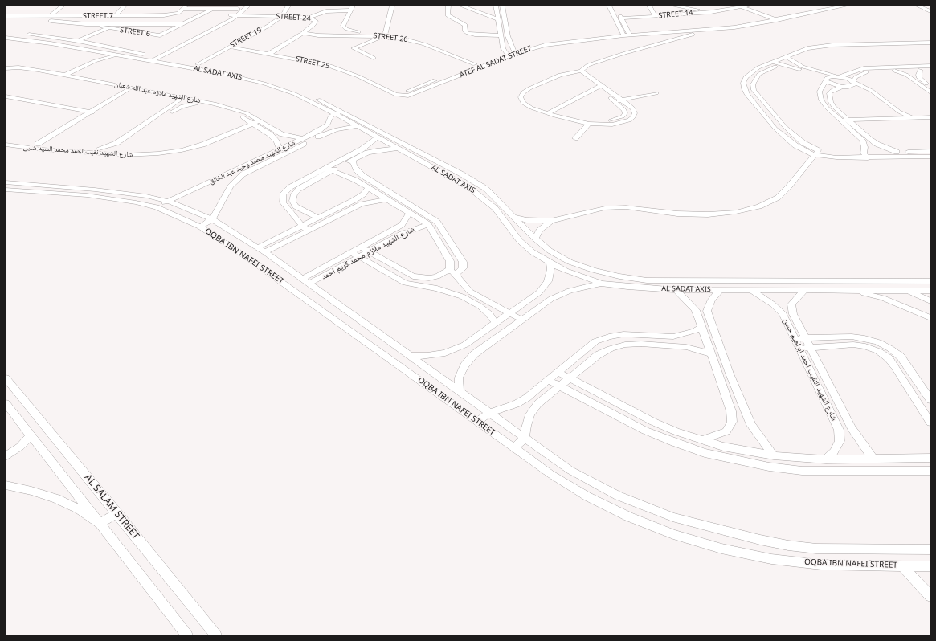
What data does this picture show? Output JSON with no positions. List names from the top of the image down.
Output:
{
  "streets": {
    "street": [
      "STREET 14",
      "STREET 7",
      "STREET 24",
      "STREET 6",
      "STREET 19",
      "STREET 26",
      "ATEF AL SADAT STREET",
      "STREET 25",
      "AL SADAT AXIS",
      "شارع الشهيد ملازم عبد الله شعبان",
      "شارع الشهيد نقيب احمد محمد السيد شلبى",
      "شارع الشهيد محمد وحيد عبد الخالق",
      "شارع الشهيد ملازم محمد كريم احمد",
      "OQBA IBN NAFEI STREET",
      "شارع الشهيد النقيب احمد ابراهيم حسن",
      "AL SALAM STREET"
    ]
  },
  "crossings": [
    ["STREET 24", "STREET 19"],
    ["STREET 24", "STREET 26"],
    ["STREET 24", "STREET 25"],
    ["STREET 19", "STREET 25"],
    ["STREET 19", "AL SADAT AXIS"],
    ["STREET 26", "ATEF AL SADAT STREET"],
    ["ATEF AL SADAT STREET", "STREET 25"],
    ["AL SADAT AXIS", "شارع الشهيد محمد وحيد عبد الخالق"],
    ["AL SADAT AXIS", "شارع الشهيد النقيب احمد ابراهيم حسن"],
    ["شارع الشهيد ملازم عبد الله شعبان", "شارع الشهيد نقيب احمد محمد السيد شلبى"],
    ["شارع الشهيد ملازم عبد الله شعبان", "شارع الشهيد محمد وحيد عبد الخالق"],
    ["شارع الشهيد محمد وحيد عبد الخالق", "OQBA IBN NAFEI STREET"],
    ["شارع الشهيد ملازم محمد كريم احمد", "OQBA IBN NAFEI STREET"]
  ]
}
